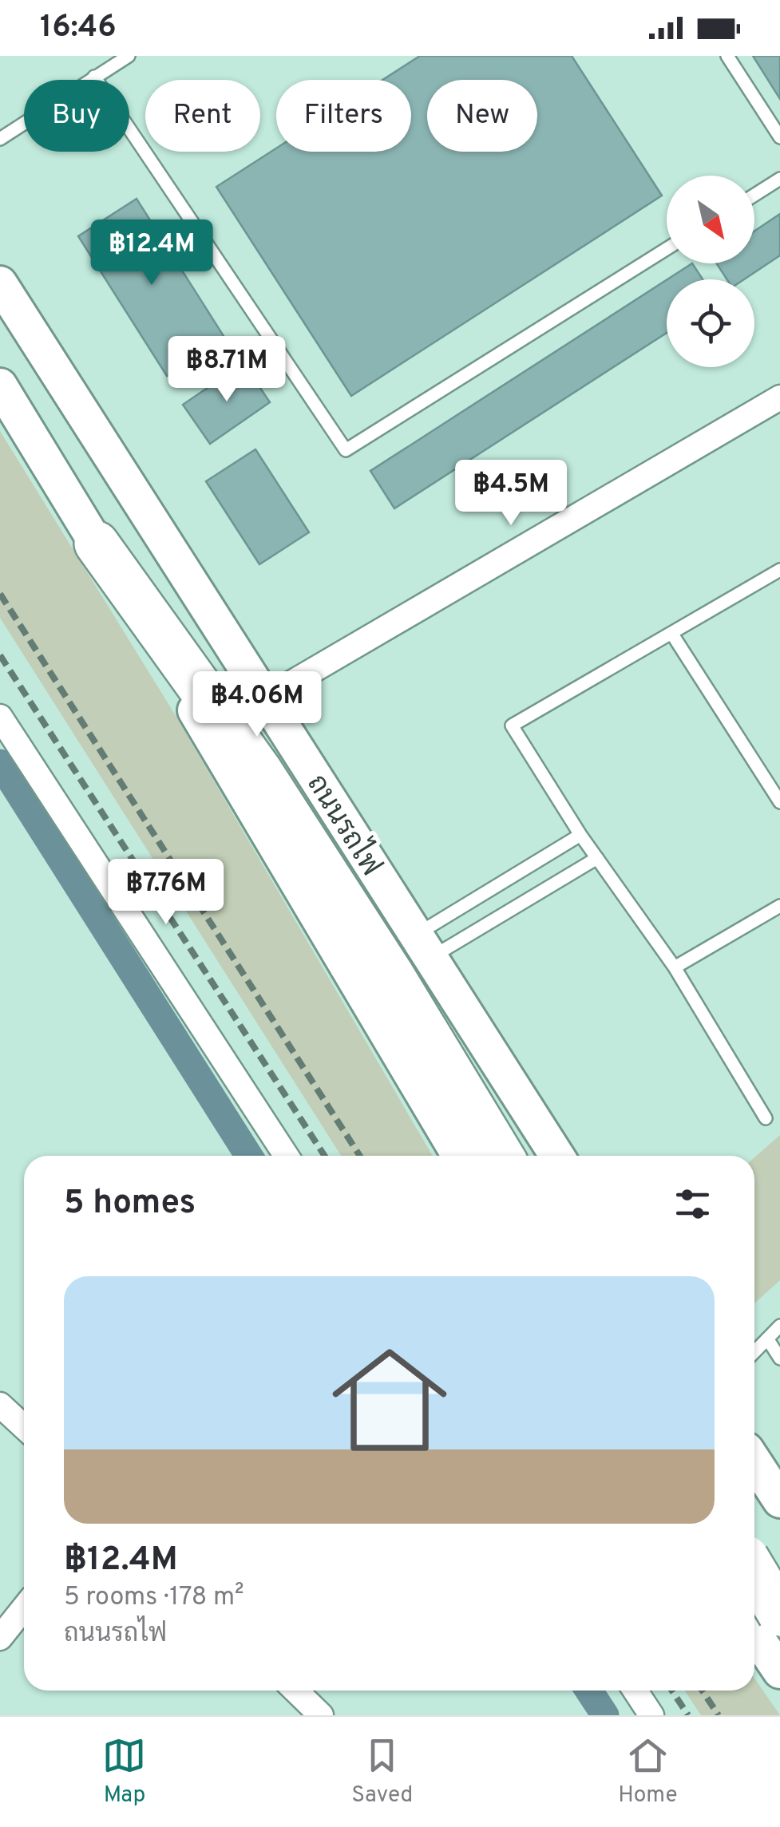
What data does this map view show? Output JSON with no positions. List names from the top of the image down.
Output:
{
  "streets": {
    "main road": ["ถนนรถไฟ"]
  },
  "north": "bottom right",
  "page": {
    "status": "16:46",
    "chip": [
      "Buy",
      "Rent",
      "Filters",
      "New"
    ],
    "price": [
      "฿12.4M",
      "฿8.71M",
      "฿4.5M",
      "฿4.06M",
      "฿7.76M"
    ],
    "heading": "5 homes",
    "list": [
      {
        "name": "฿12.4M",
        "note": "5 rooms · 178 m² · ถนนรถไฟ"
      }
    ],
    "tabs": ["Map", "Saved", "Home"]
  }
}
